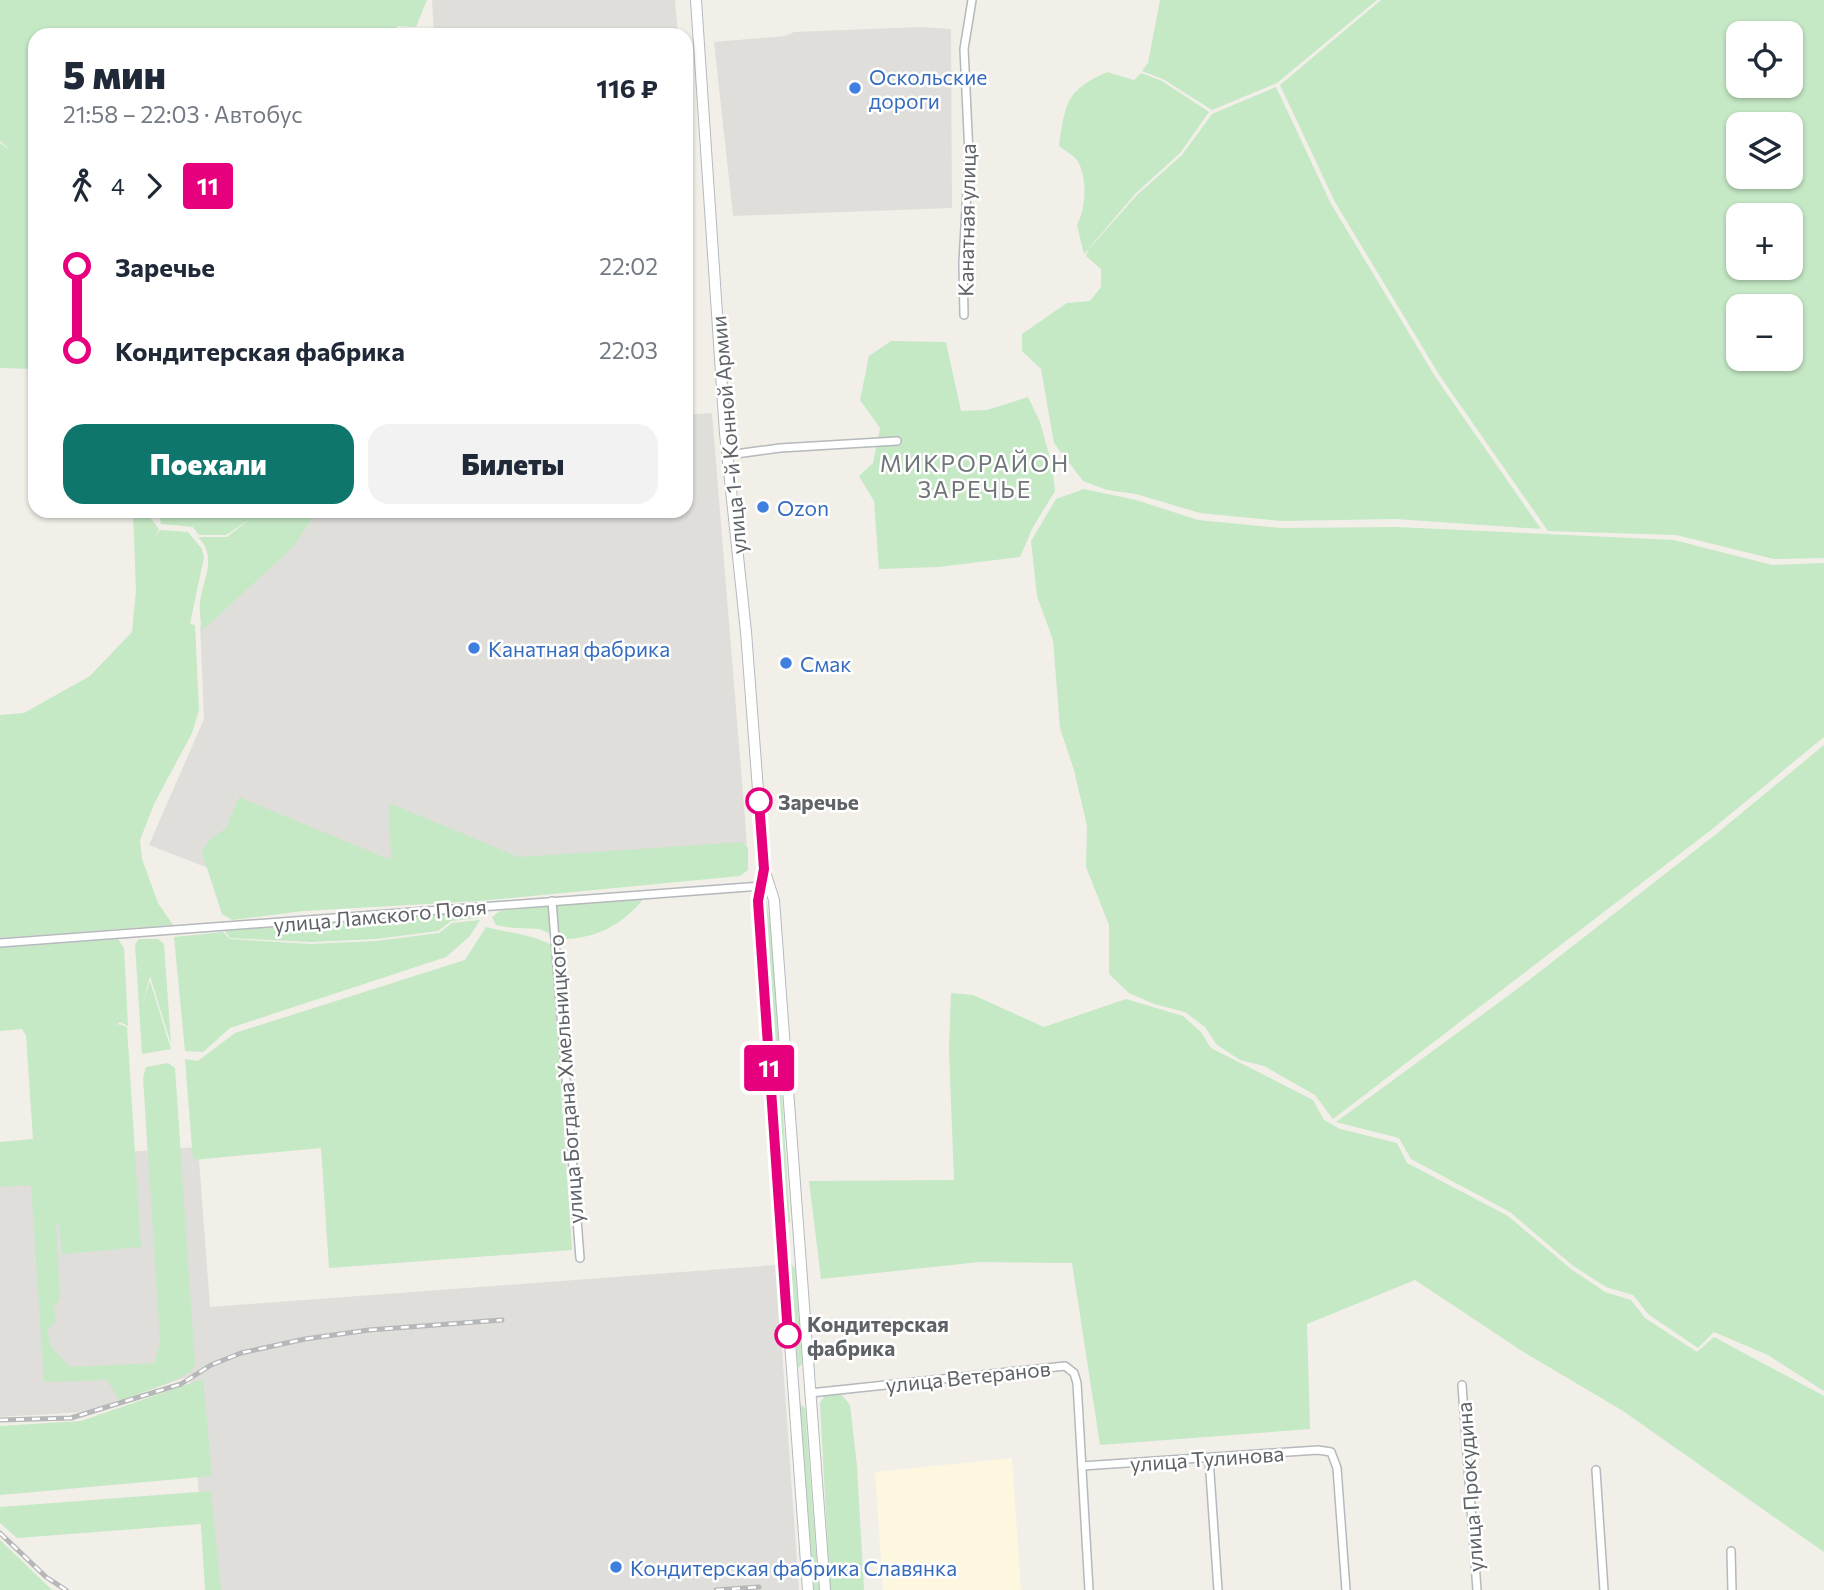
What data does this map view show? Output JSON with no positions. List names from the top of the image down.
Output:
{
  "streets": {
    "main road": ["улица 1-й Конной Армии"],
    "street": [
      "Канатная улица",
      "улица Ламского Поля",
      "улица Богдана Хмельницкого",
      "улица Ветеранов",
      "улица Тулинова",
      "улица Прокудина"
    ]
  },
  "crossings": [
    ["улица 1-й Конной Армии", "улица Ламского Поля"],
    ["улица 1-й Конной Армии", "улица Ветеранов"],
    ["улица Ламского Поля", "улица Богдана Хмельницкого"],
    ["улица Ветеранов", "улица Тулинова"]
  ],
  "districts": ["МИКРОРАЙОН ЗАРЕЧЬЕ"],
  "places": [
    "Оскольские дороги",
    "Ozon",
    "Канатная фабрика",
    "Смак",
    "Заречье",
    "Кондитерская фабрика",
    "Кондитерская фабрика Славянка"
  ],
  "lines": ["bus line 11"],
  "page": {
    "on_map": "11",
    "map_buttons": ["+", "−"],
    "heading": ["5 мин", "21:58 – 22:03 · Автобус", "116 ₽"],
    "legs": ["4", "11"],
    "list": [
      {
        "name": "Заречье",
        "value": "22:02"
      },
      {
        "name": "Кондитерская фабрика",
        "value": "22:03"
      }
    ],
    "buttons": ["Поехали", "Билеты"]
  }
}
